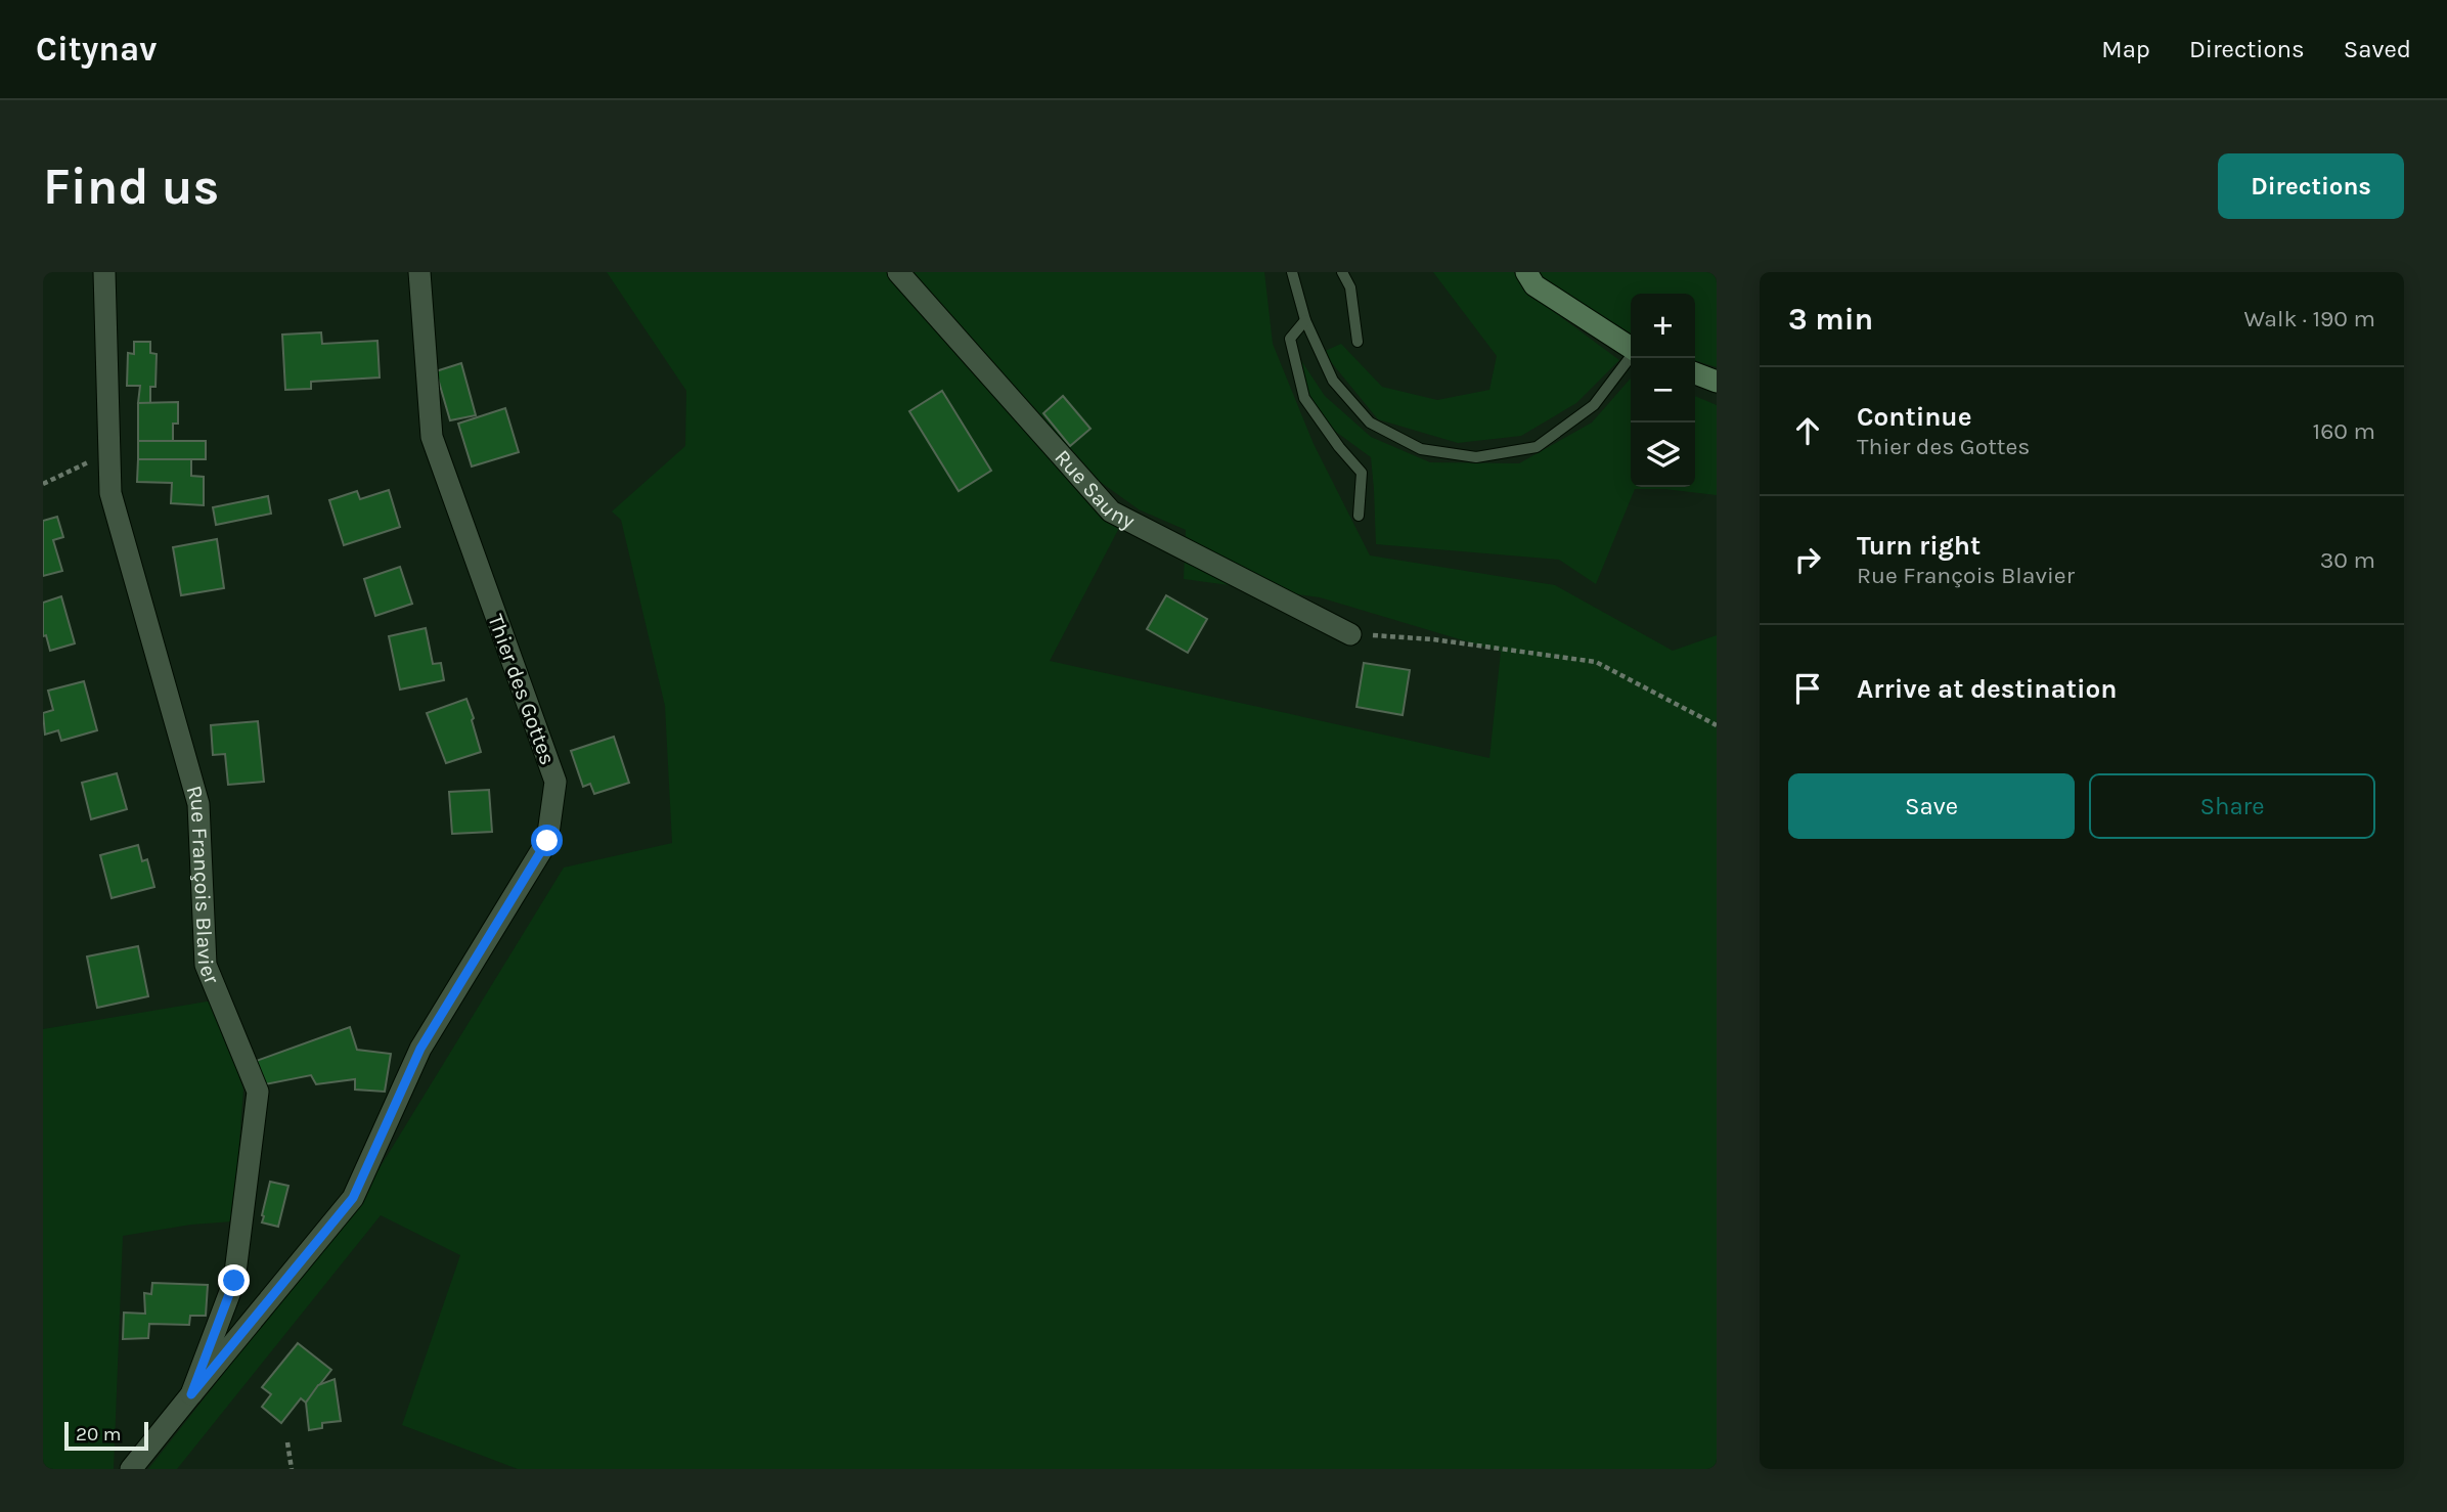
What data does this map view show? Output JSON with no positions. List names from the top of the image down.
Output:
{
  "streets": {
    "street": ["Rue Sauny", "Thier des Gottes", "Rue François Blavier"]
  },
  "crossings": [
    ["Thier des Gottes", "Rue François Blavier"]
  ],
  "scale_bar": "20 m",
  "page": {
    "header": "Citynav",
    "nav": ["Map", "Directions", "Saved"],
    "buttons": [
      "Directions",
      ["Save", "Share"]
    ],
    "title": "Find us",
    "heading": ["3 min", "Walk · 190 m"],
    "map_buttons": ["+", "−"],
    "list": [
      ["Continue", "Thier des Gottes", "160 m"],
      ["Turn right", "Rue François Blavier", "30 m"],
      "Arrive at destination"
    ],
    "scale": "20 m"
  }
}
